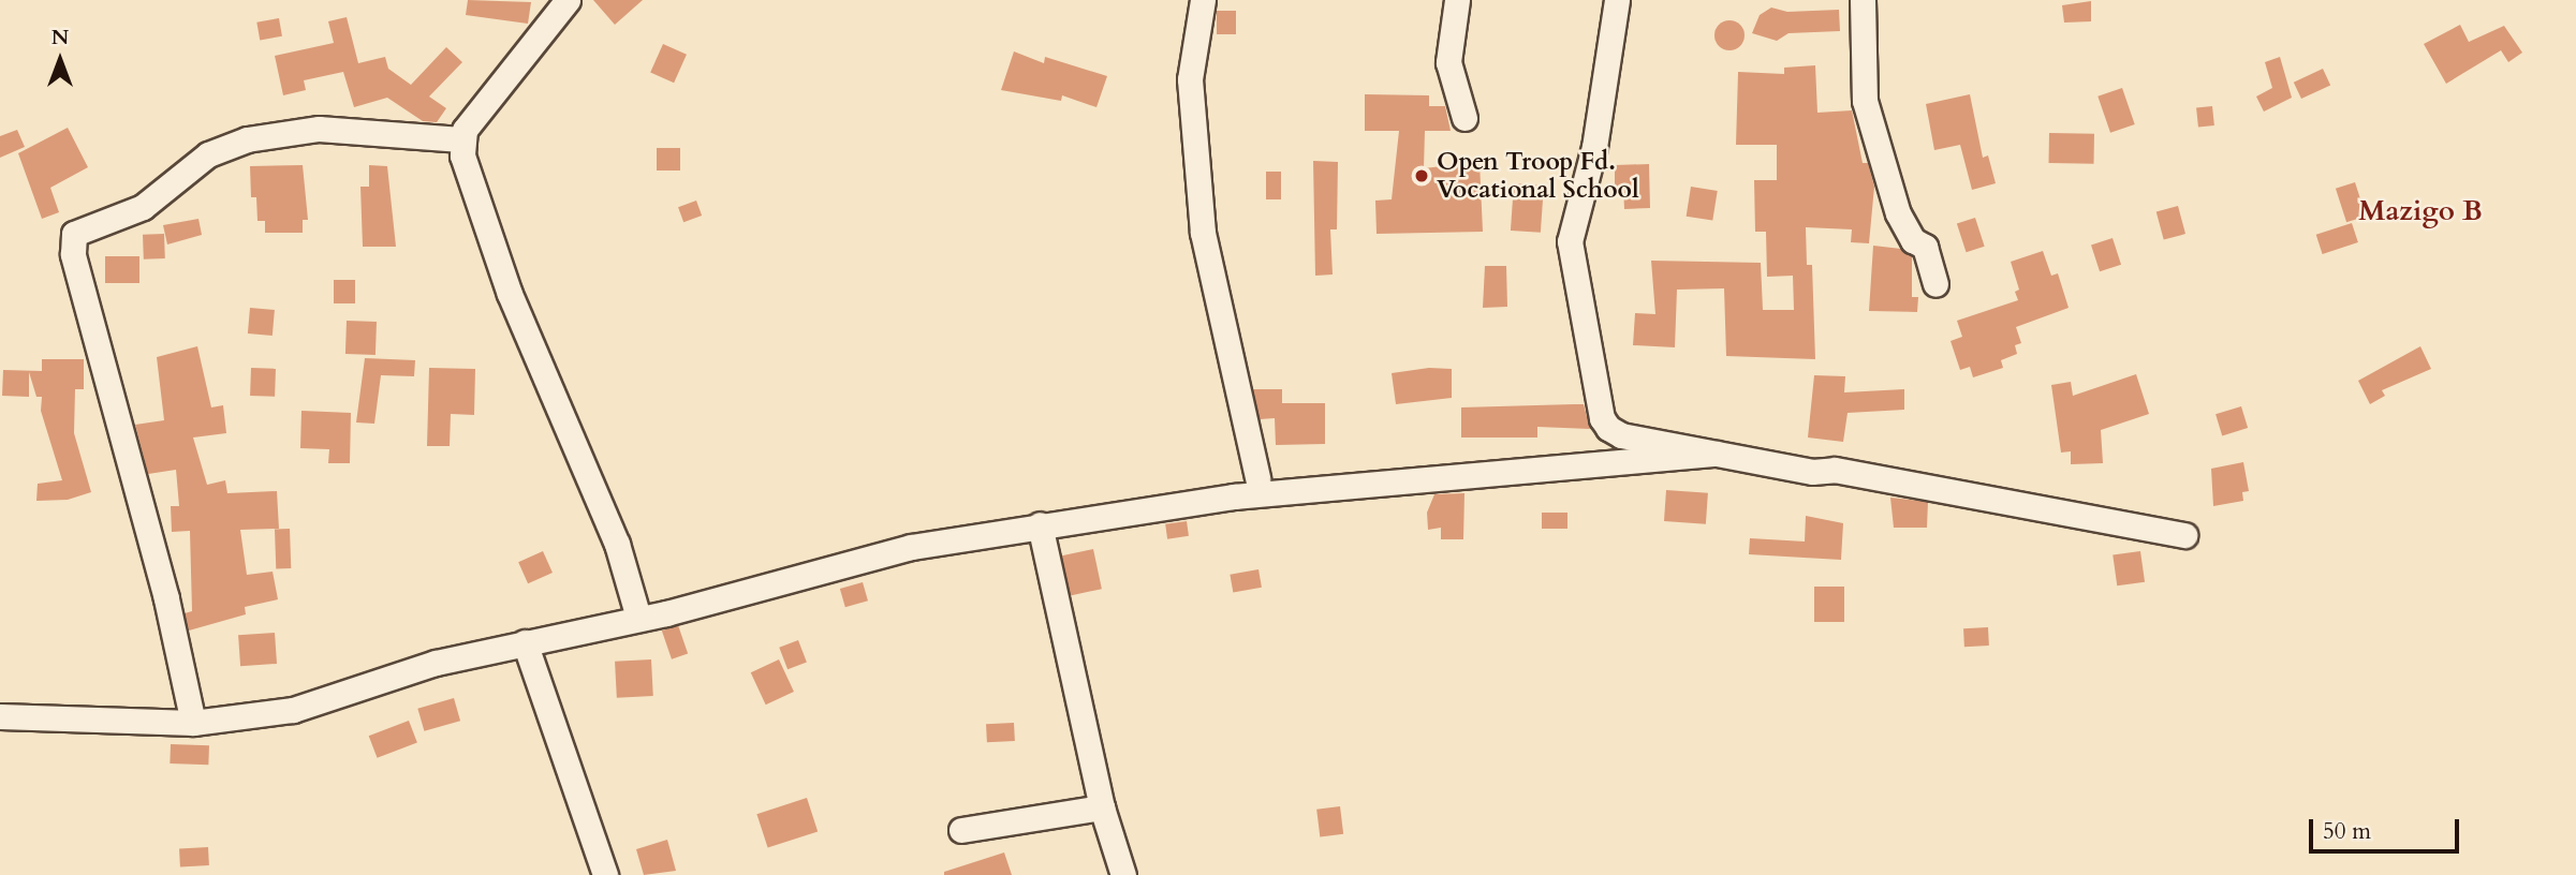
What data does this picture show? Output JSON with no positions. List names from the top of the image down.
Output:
{
  "districts": ["Mazigo B"],
  "places": ["Open Troop Fd. Vocational School"],
  "scale_bar": "50 m",
  "north": "top"
}
